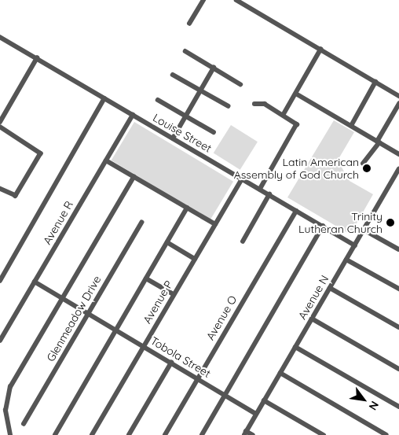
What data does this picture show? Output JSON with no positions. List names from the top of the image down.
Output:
{
  "streets": {
    "street": [
      "Louise Street",
      "Avenue R",
      "Avenue N",
      "Avenue P",
      "Avenue O",
      "Glenmeadow Drive",
      "Tobola Street"
    ]
  },
  "crossings": [
    ["Louise Street", "Avenue R"],
    ["Louise Street", "Avenue N"],
    ["Louise Street", "Avenue P"],
    ["Louise Street", "Avenue O"],
    ["Avenue R", "Tobola Street"],
    ["Avenue N", "Tobola Street"],
    ["Avenue P", "Tobola Street"],
    ["Avenue O", "Tobola Street"],
    ["Glenmeadow Drive", "Tobola Street"]
  ],
  "places": ["Latin American Assembly of God Church", "Trinity Lutheran Church"],
  "north": "bottom right"
}
